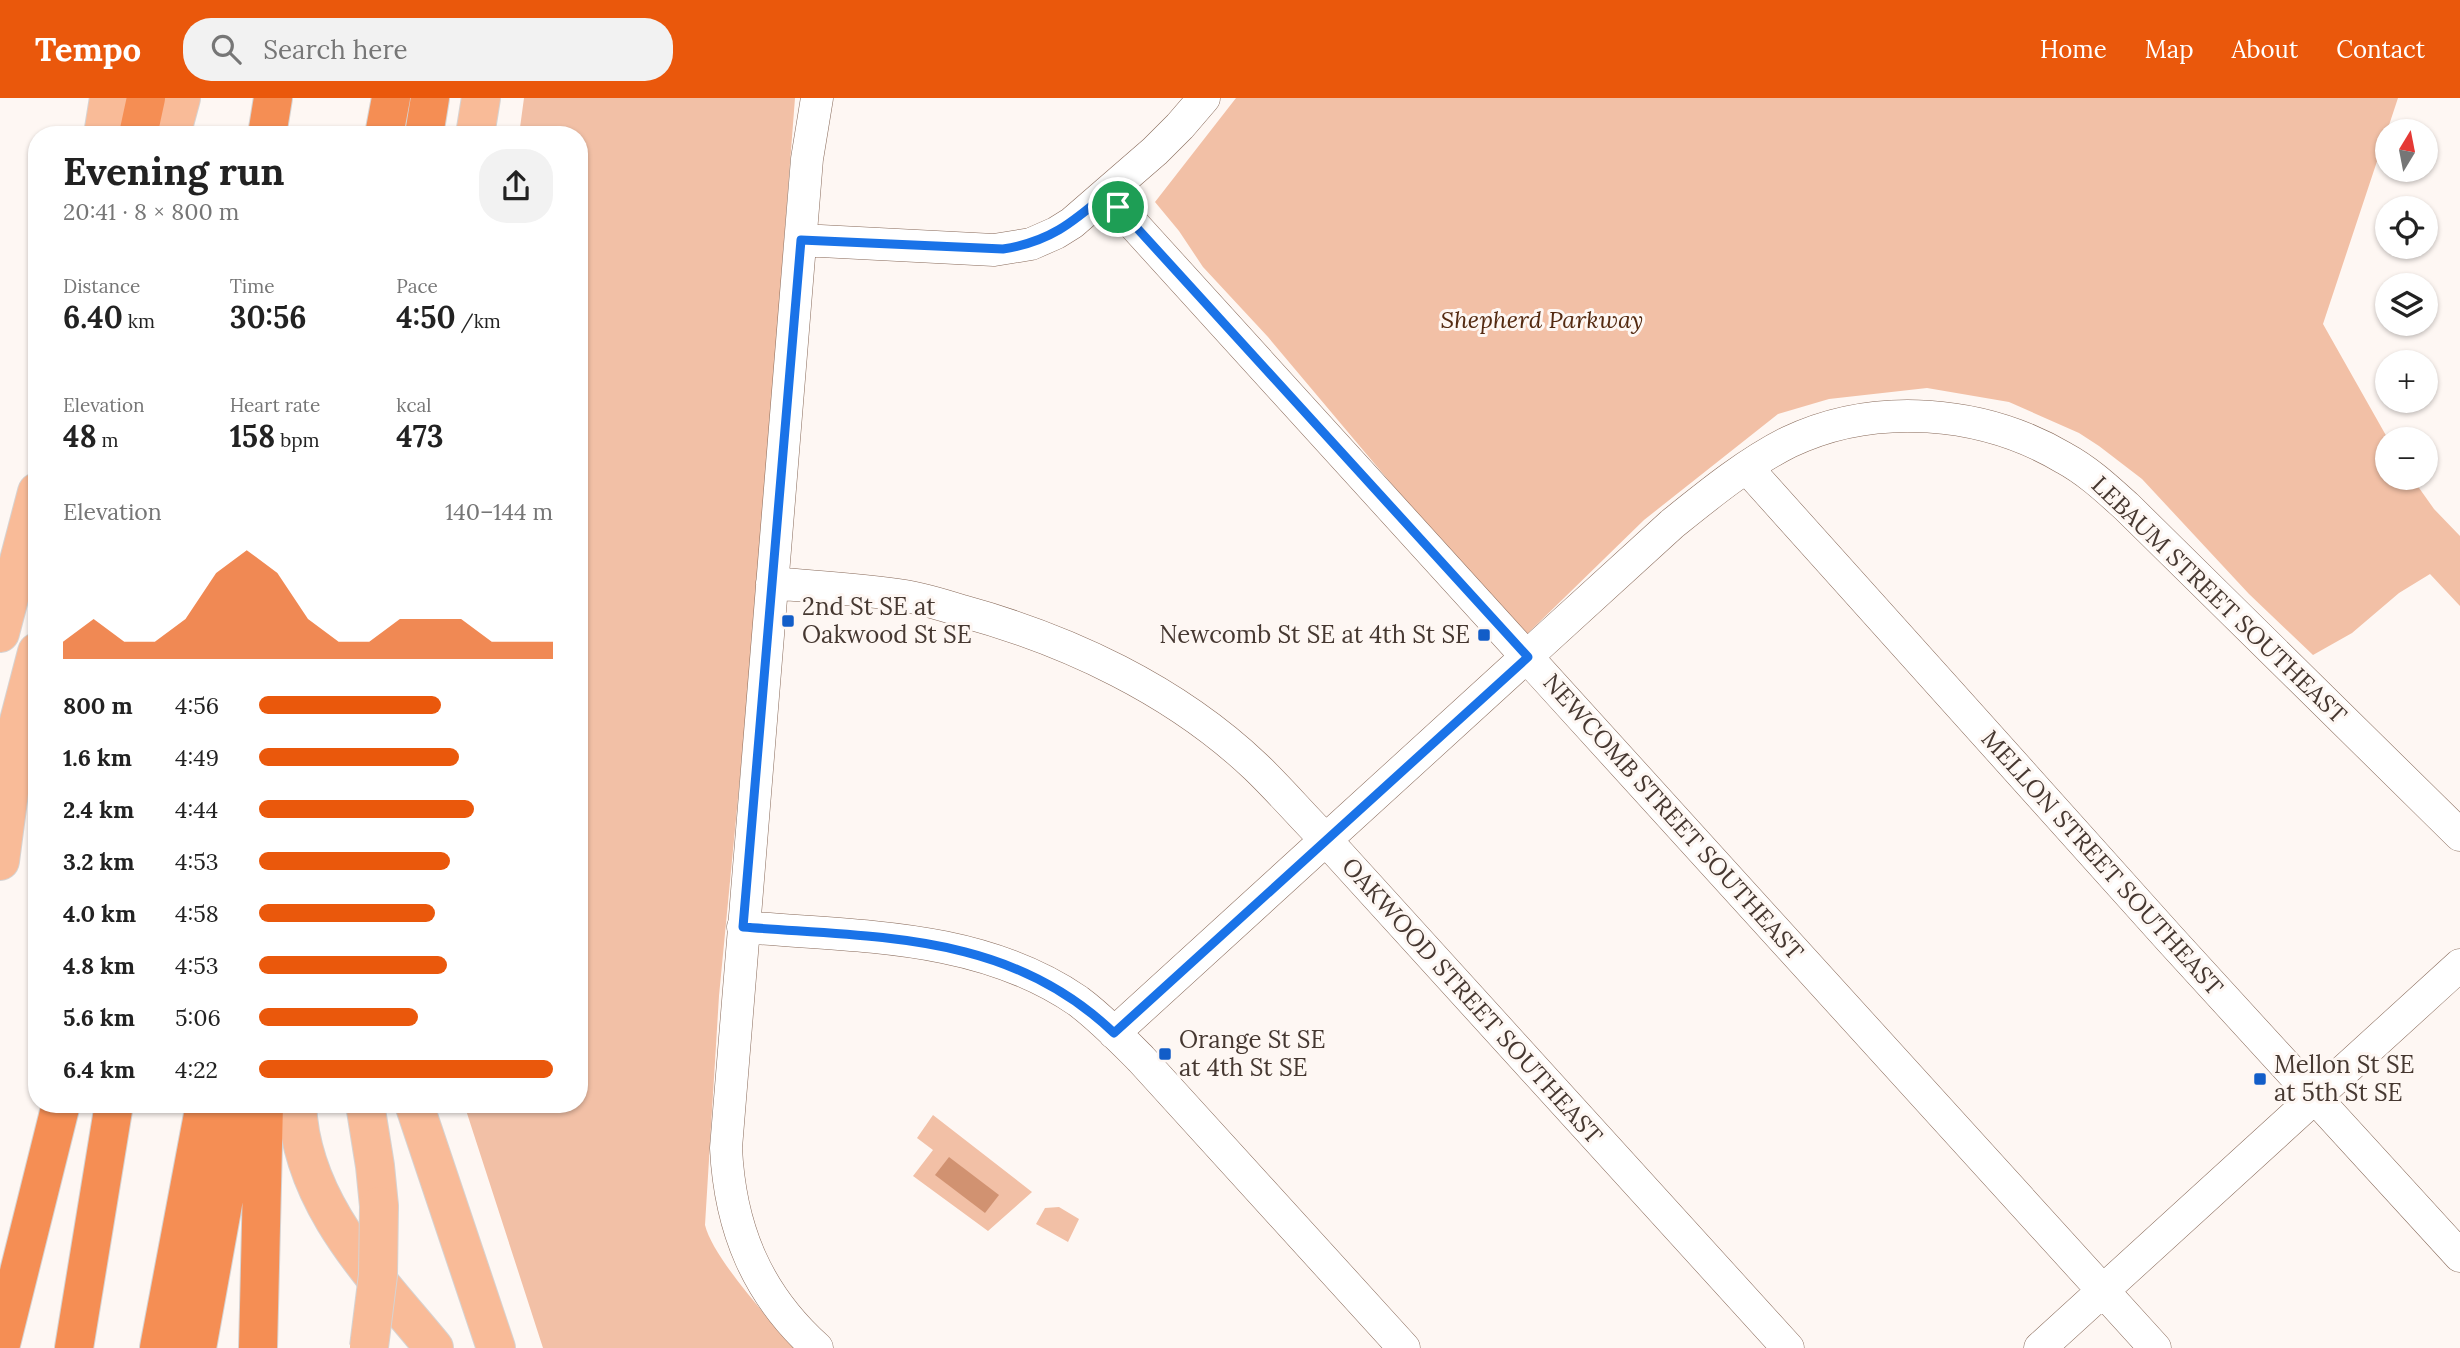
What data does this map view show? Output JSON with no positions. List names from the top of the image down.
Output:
{
  "streets": {
    "street": [
      "LEBAUM STREET SOUTHEAST",
      "NEWCOMB STREET SOUTHEAST",
      "MELLON STREET SOUTHEAST",
      "OAKWOOD STREET SOUTHEAST"
    ]
  },
  "crossings": [
    ["LEBAUM STREET SOUTHEAST", "NEWCOMB STREET SOUTHEAST"],
    ["LEBAUM STREET SOUTHEAST", "MELLON STREET SOUTHEAST"],
    ["LEBAUM STREET SOUTHEAST", "OAKWOOD STREET SOUTHEAST"]
  ],
  "parks": ["Shepherd Parkway"],
  "places": {
    "transit": [
      "2nd St SE at Oakwood St SE",
      "Newcomb St SE at 4th St SE",
      "Orange St SE at 4th St SE",
      "Mellon St SE at 5th St SE"
    ]
  },
  "north": "top",
  "page": {
    "header": "Tempo",
    "search": "Search here",
    "nav": [
      "Home",
      "Map",
      "About",
      "Contact"
    ],
    "map_buttons": ["+", "−"],
    "heading": ["Evening run", "20:41 · 8 × 800 m"],
    "stats": [
      ["Distance", "6.40 km"],
      ["Time", "30:56"],
      ["Pace", "4:50 /km"],
      ["Elevation", "48 m"],
      ["Heart rate", "158 bpm"],
      ["kcal", "473"]
    ],
    "chart": ["Elevation", "140–144 m"],
    "list": [
      {
        "name": "800 m",
        "note": "4:56"
      },
      {
        "name": "1.6 km",
        "note": "4:49"
      },
      {
        "name": "2.4 km",
        "note": "4:44"
      },
      {
        "name": "3.2 km",
        "note": "4:53"
      },
      {
        "name": "4.0 km",
        "note": "4:58"
      },
      {
        "name": "4.8 km",
        "note": "4:53"
      },
      {
        "name": "5.6 km",
        "note": "5:06"
      },
      {
        "name": "6.4 km",
        "note": "4:22"
      }
    ]
  }
}
